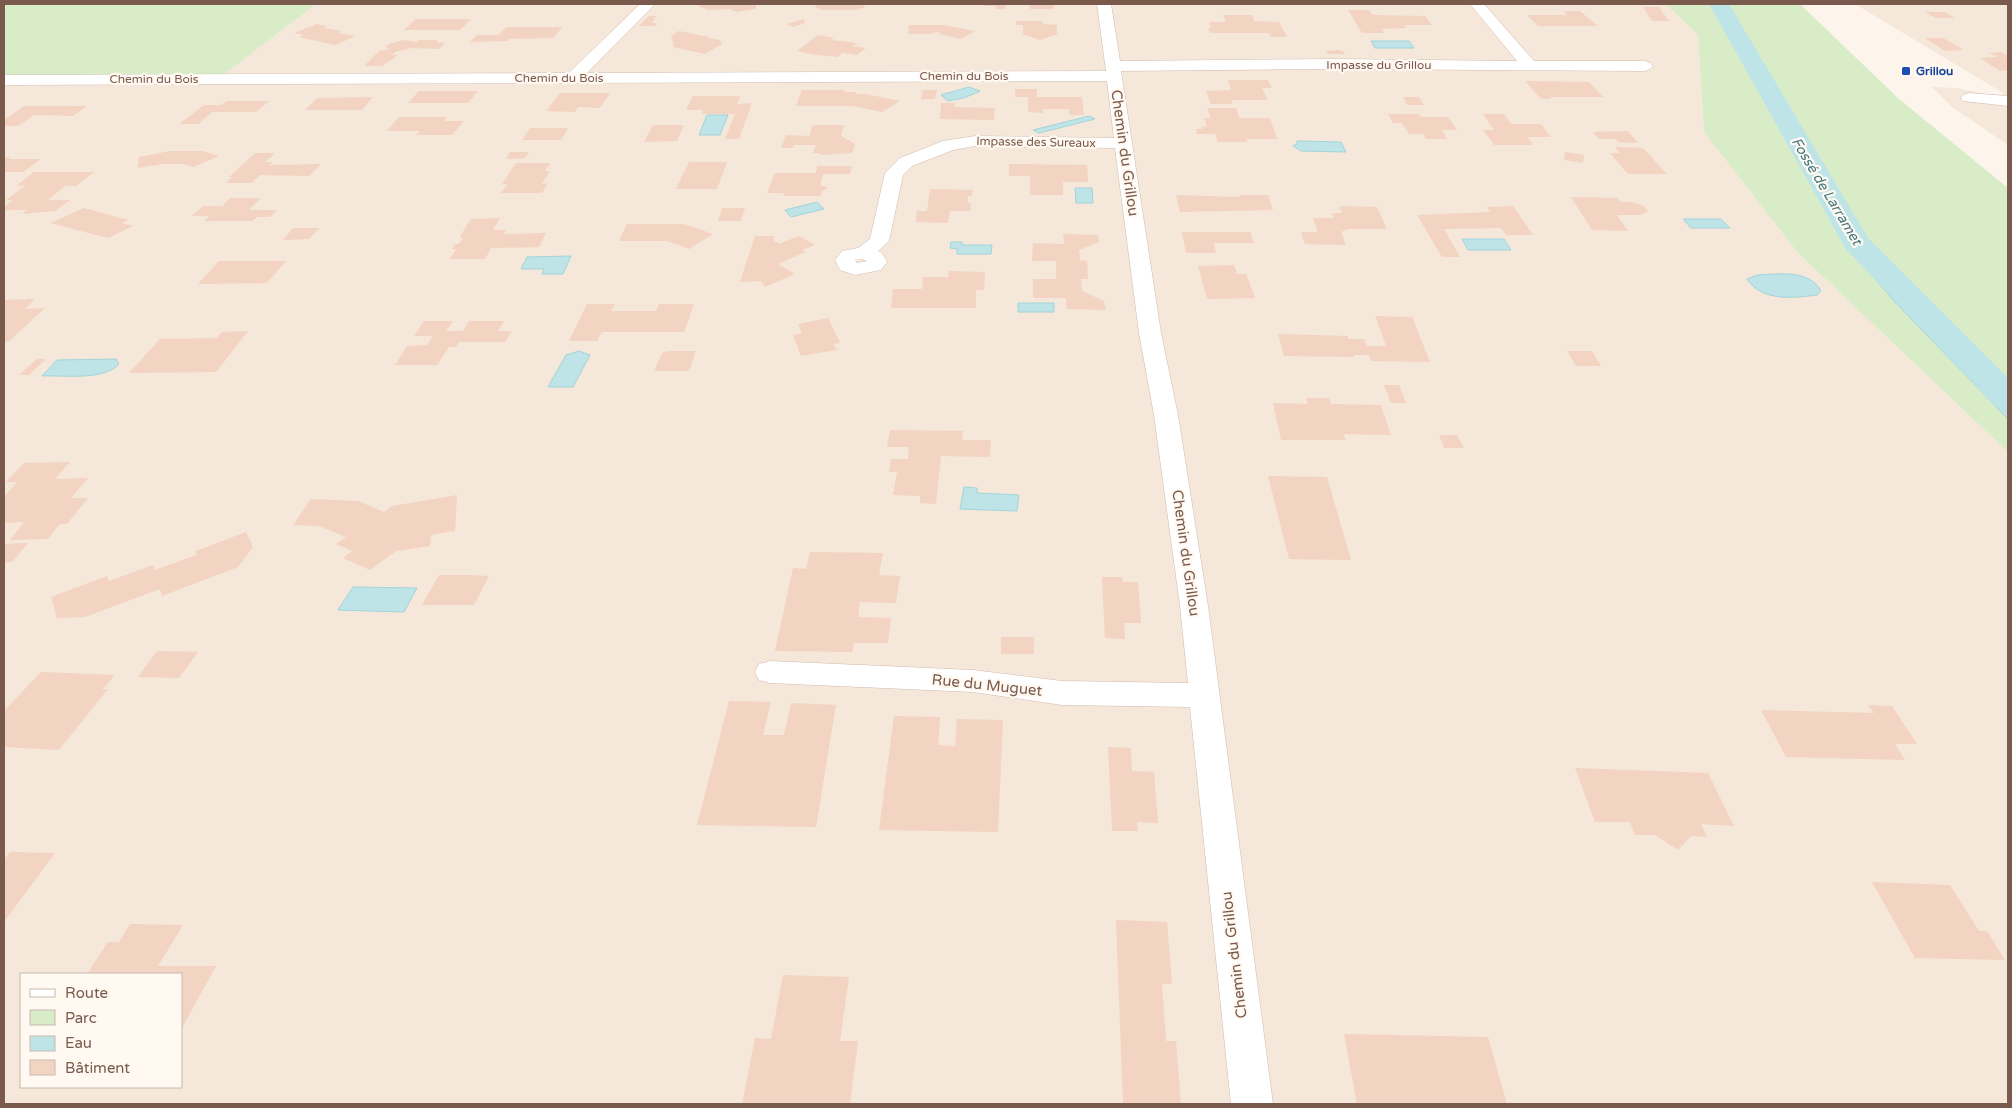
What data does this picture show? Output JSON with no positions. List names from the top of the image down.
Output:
{
  "streets": {
    "street": [
      "Impasse du Grillou",
      "Chemin du Bois",
      "Impasse des Sureaux",
      "Chemin du Grillou",
      "Rue du Muguet"
    ]
  },
  "crossings": [
    ["Impasse du Grillou", "Chemin du Bois"],
    ["Impasse du Grillou", "Chemin du Grillou"],
    ["Chemin du Bois", "Chemin du Grillou"],
    ["Impasse des Sureaux", "Chemin du Grillou"],
    ["Chemin du Grillou", "Rue du Muguet"]
  ],
  "water": ["Fossé de Larramet"],
  "places": {
    "transit": ["Grillou"]
  },
  "legend": [
    "Route",
    "Parc",
    "Eau",
    "Bâtiment"
  ]
}
